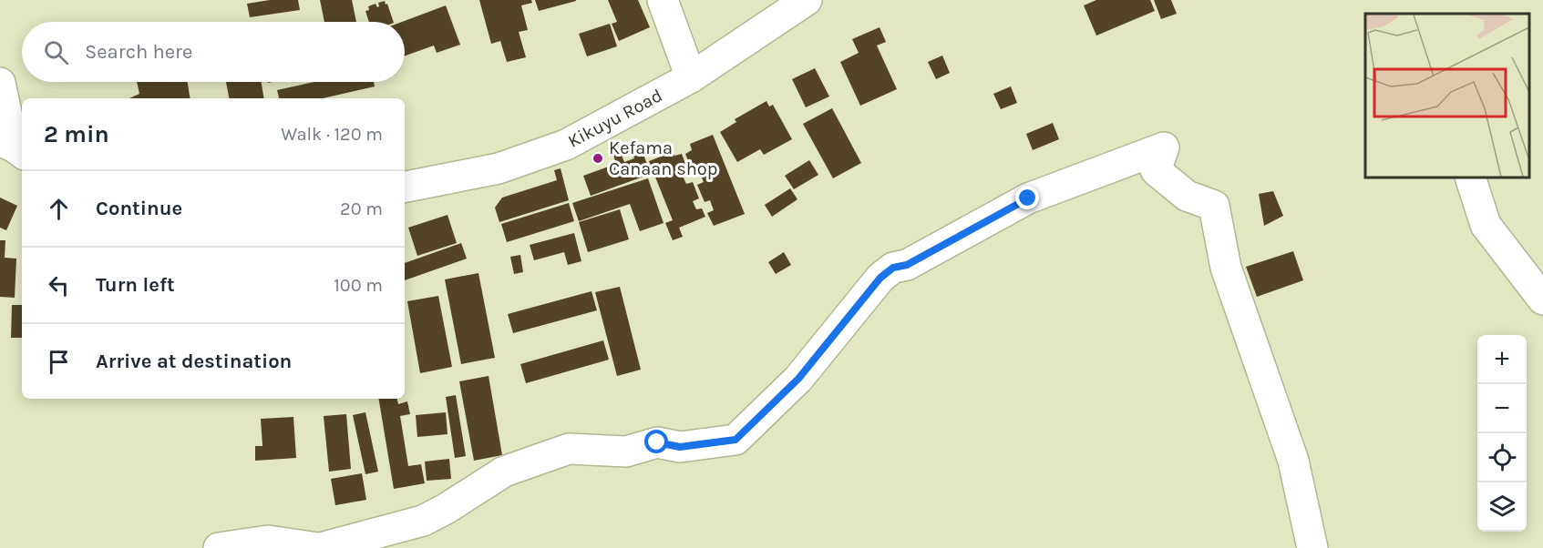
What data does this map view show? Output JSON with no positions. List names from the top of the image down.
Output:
{
  "streets": {
    "street": ["Kikuyu Road"]
  },
  "places": ["Kefama Canaan shop"],
  "page": {
    "search": "Search here",
    "heading": ["2 min", "Walk · 120 m"],
    "list": [
      ["Continue", "20 m"],
      ["Turn left", "100 m"],
      "Arrive at destination"
    ],
    "map_buttons": ["+", "−"]
  }
}
